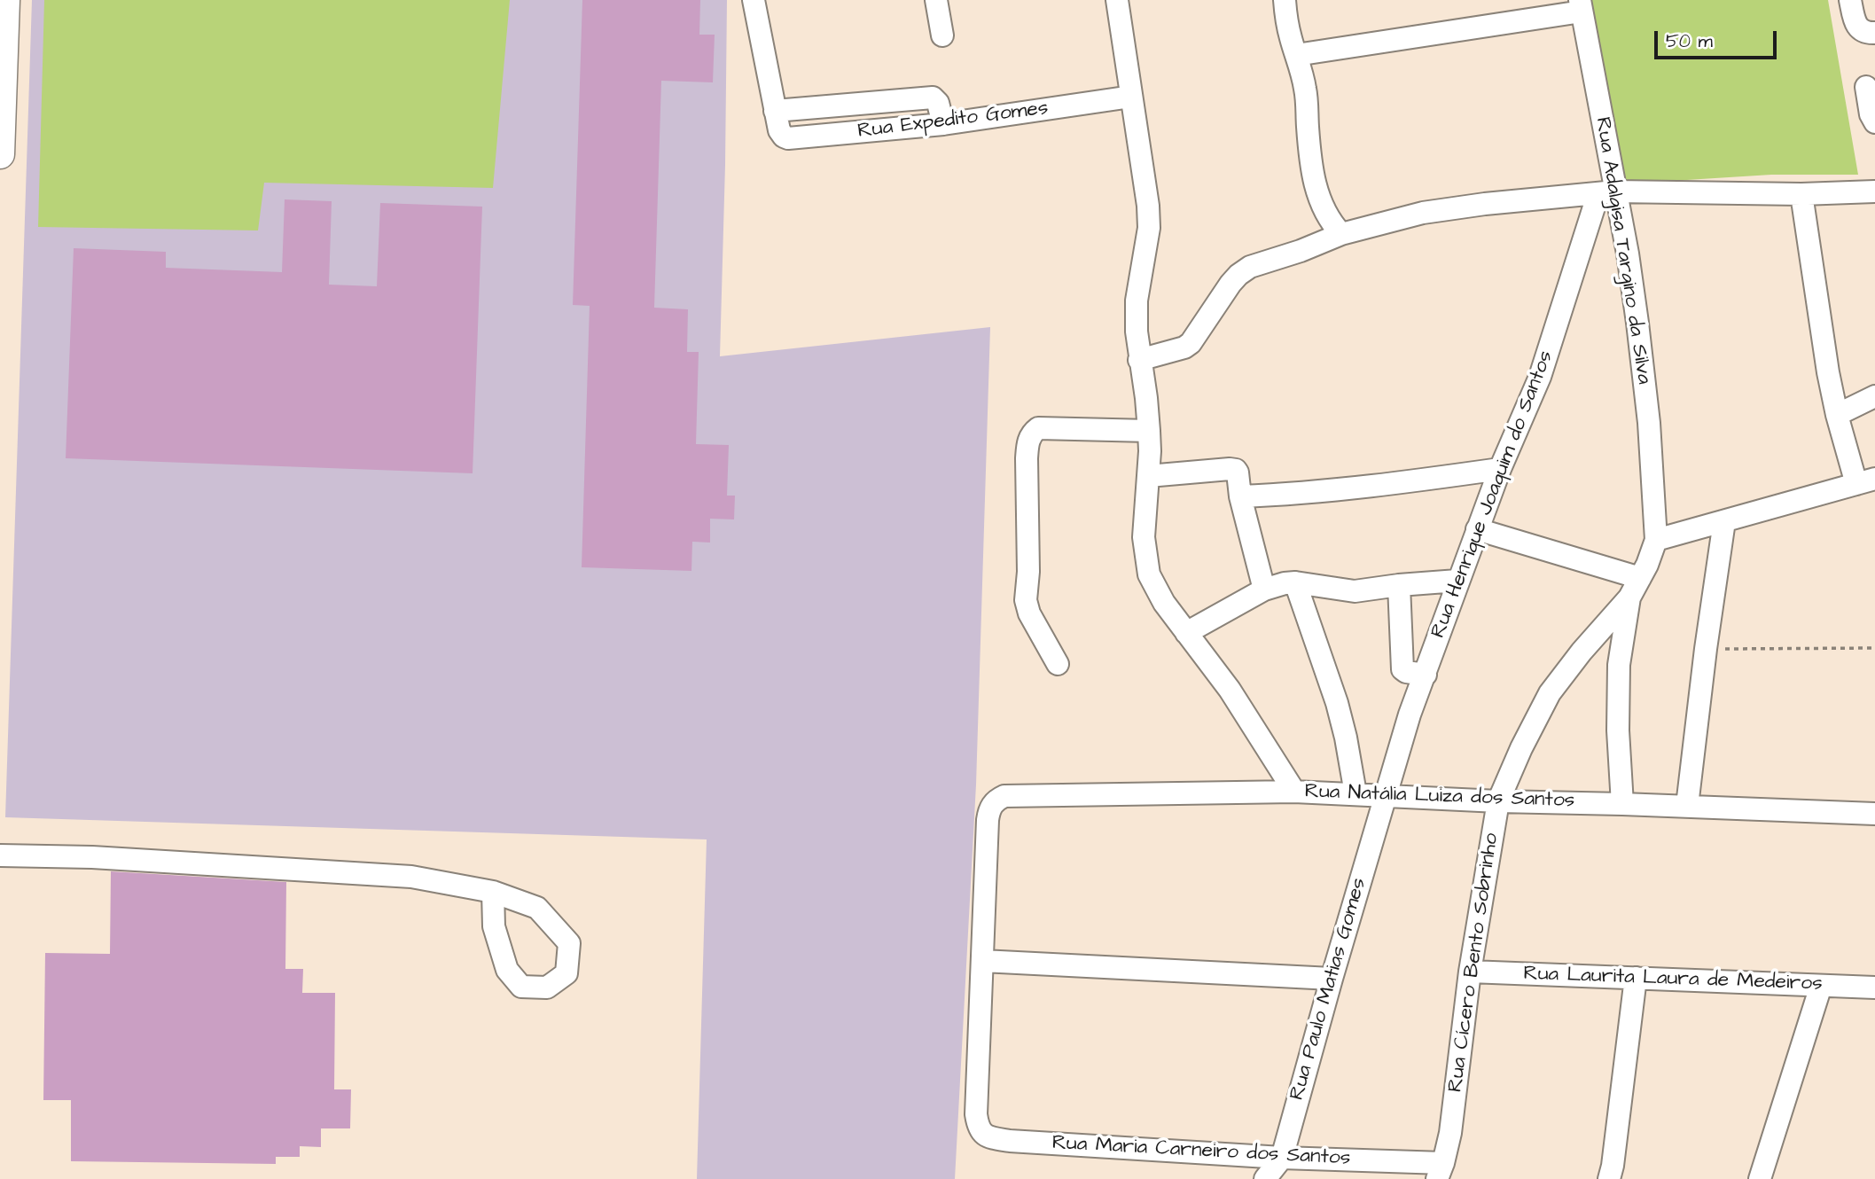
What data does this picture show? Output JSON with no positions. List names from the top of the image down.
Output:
{
  "streets": {
    "street": [
      "Rua Expedito Gomes",
      "Rua Adalgisa Targino da Silva",
      "Rua Henrique Joaquim do Santos",
      "Rua Natália Luiza dos Santos",
      "Rua Cícero Bento Sobrinho",
      "Rua Laurita Laura de Medeiros",
      "Rua Paulo Matias Gomes",
      "Rua Maria Carneiro dos Santos"
    ]
  },
  "crossings": [
    ["Rua Adalgisa Targino da Silva", "Rua Henrique Joaquim do Santos"],
    ["Rua Henrique Joaquim do Santos", "Rua Natália Luiza dos Santos"],
    ["Rua Henrique Joaquim do Santos", "Rua Paulo Matias Gomes"],
    ["Rua Natália Luiza dos Santos", "Rua Cícero Bento Sobrinho"],
    ["Rua Natália Luiza dos Santos", "Rua Paulo Matias Gomes"],
    ["Rua Natália Luiza dos Santos", "Rua Maria Carneiro dos Santos"],
    ["Rua Cícero Bento Sobrinho", "Rua Laurita Laura de Medeiros"],
    ["Rua Cícero Bento Sobrinho", "Rua Maria Carneiro dos Santos"],
    ["Rua Paulo Matias Gomes", "Rua Maria Carneiro dos Santos"]
  ],
  "scale_bar": "50 m"
}
